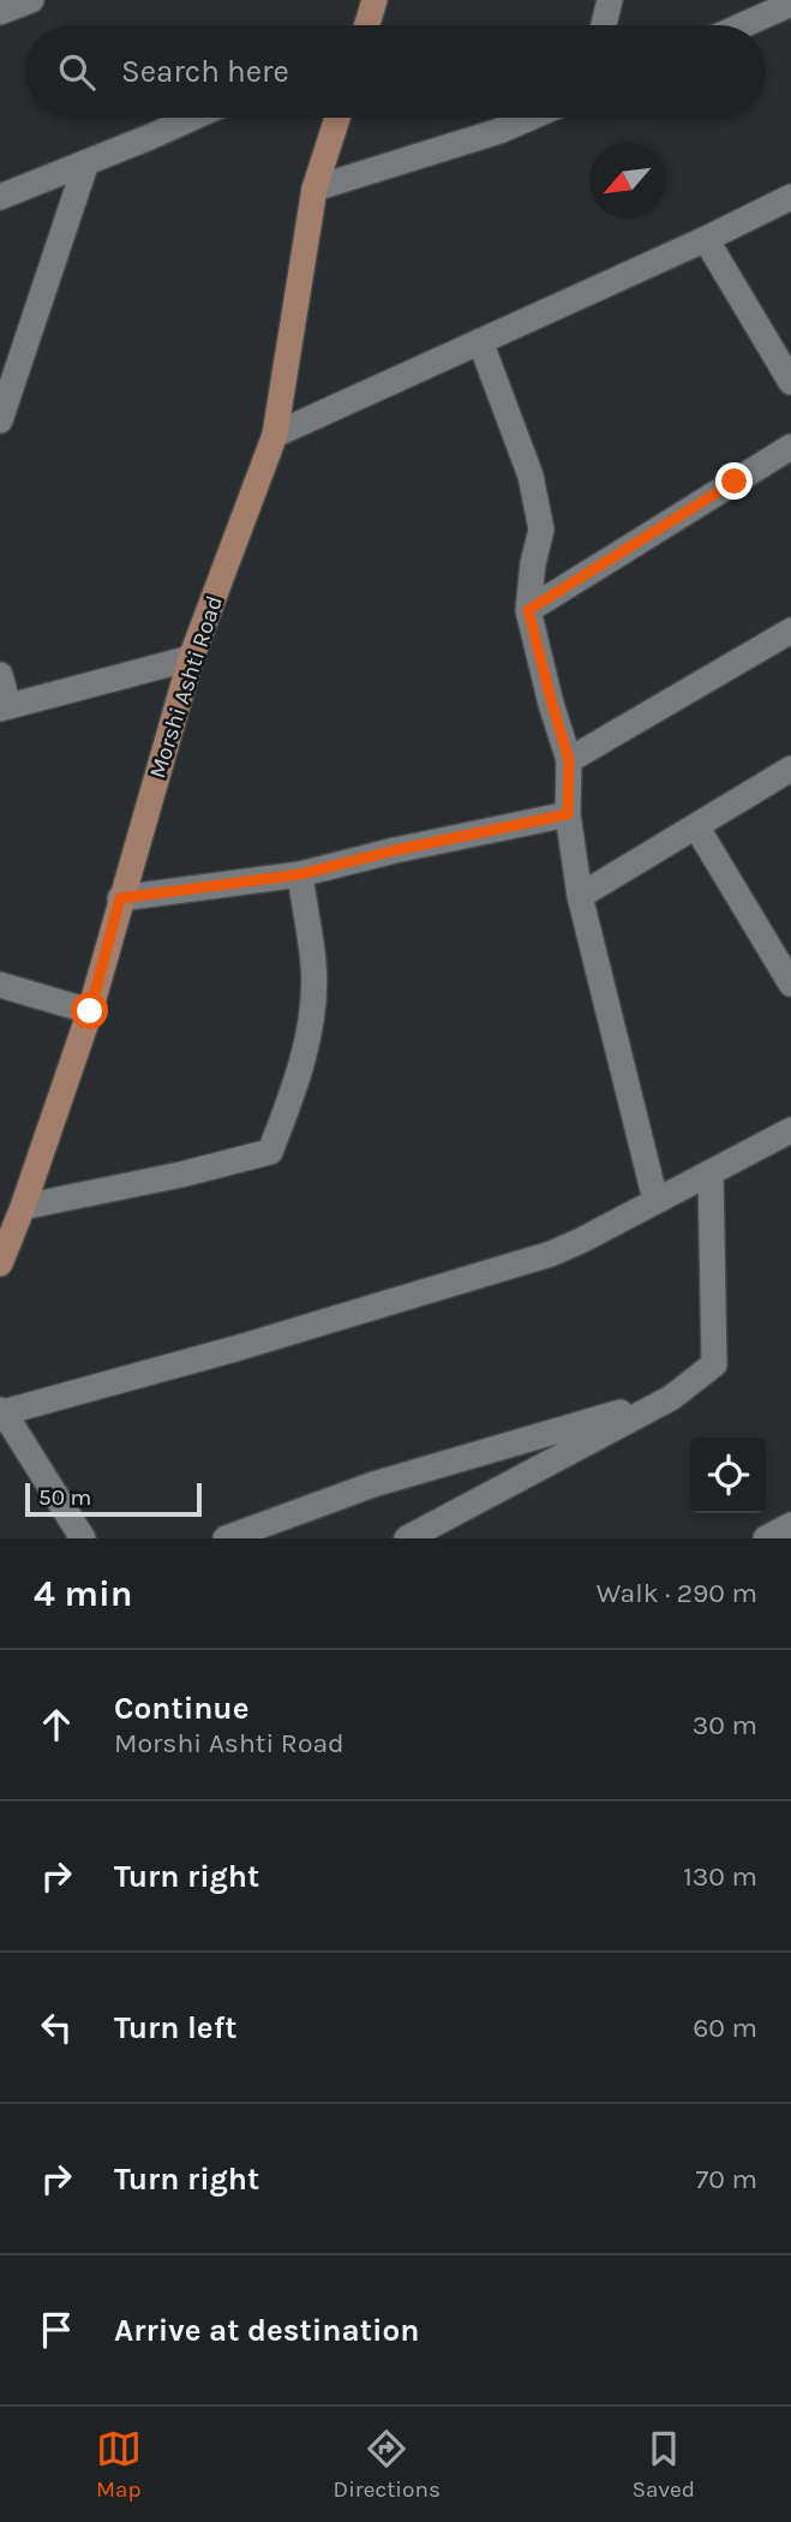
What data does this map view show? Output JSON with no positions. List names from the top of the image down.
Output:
{
  "streets": {
    "main road": ["Morshi Ashti Road"]
  },
  "scale_bar": "50 m",
  "north": "bottom left",
  "page": {
    "search": "Search here",
    "scale": "50 m",
    "heading": ["4 min", "Walk · 290 m"],
    "list": [
      ["Continue", "Morshi Ashti Road", "30 m"],
      ["Turn right", "130 m"],
      ["Turn left", "60 m"],
      ["Turn right", "70 m"],
      "Arrive at destination"
    ],
    "nav": ["Map", "Directions", "Saved"]
  }
}
